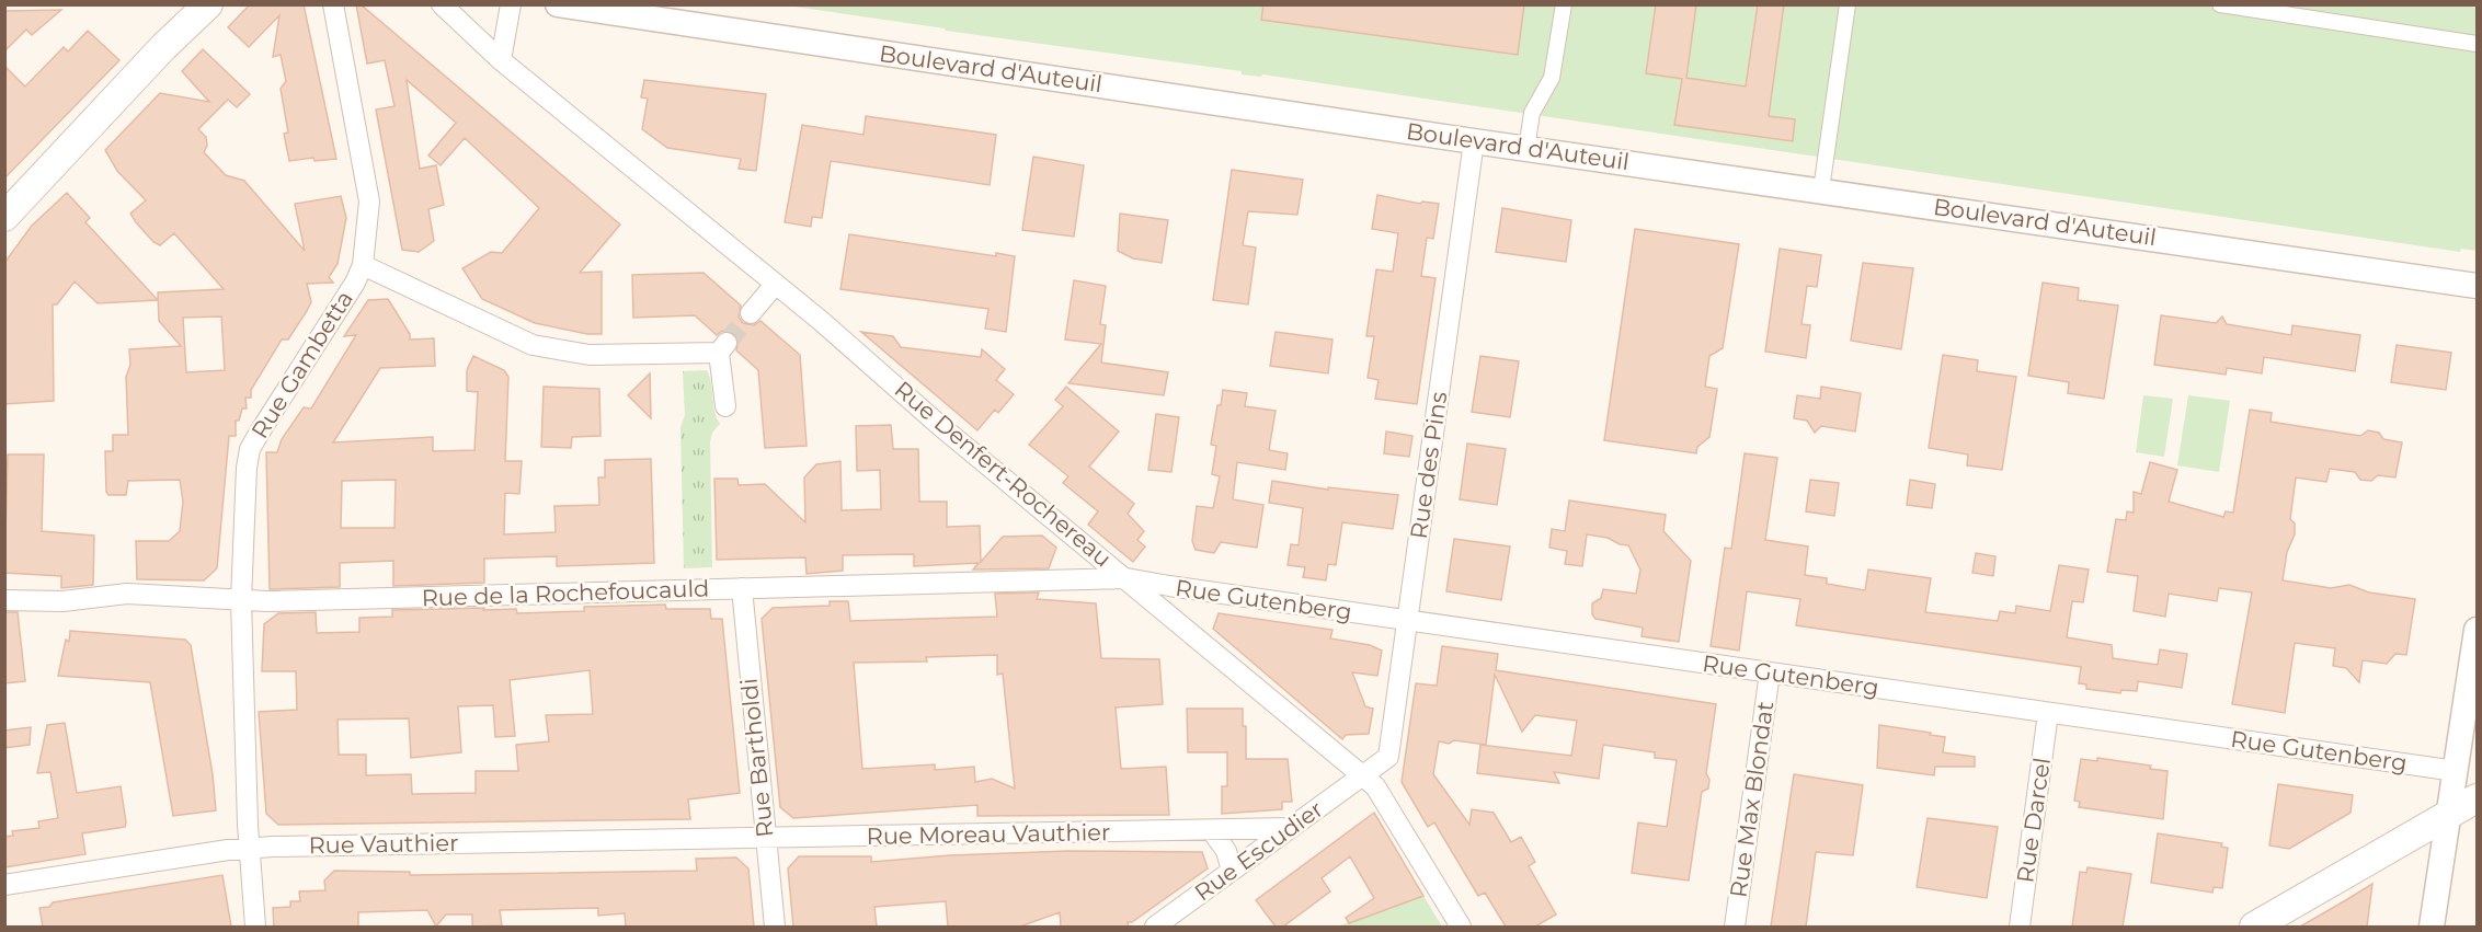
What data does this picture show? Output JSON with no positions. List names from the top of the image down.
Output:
{
  "streets": {
    "street": [
      "Boulevard d'Auteuil",
      "Rue Gambetta",
      "Rue des Pins",
      "Rue Denfert-Rochereau",
      "Rue de la Rochefoucauld",
      "Rue Gutenberg",
      "Rue Bartholdi",
      "Rue Max Blondat",
      "Rue Darcel",
      "Rue Moreau Vauthier",
      "Rue Vauthier",
      "Rue Escudier"
    ]
  },
  "crossings": [
    ["Boulevard d'Auteuil", "Rue des Pins"],
    ["Rue Gambetta", "Rue de la Rochefoucauld"],
    ["Rue Gambetta", "Rue Vauthier"],
    ["Rue des Pins", "Rue Denfert-Rochereau"],
    ["Rue des Pins", "Rue Gutenberg"],
    ["Rue des Pins", "Rue Escudier"],
    ["Rue Denfert-Rochereau", "Rue de la Rochefoucauld"],
    ["Rue Denfert-Rochereau", "Rue Gutenberg"],
    ["Rue Denfert-Rochereau", "Rue Escudier"],
    ["Rue de la Rochefoucauld", "Rue Gutenberg"],
    ["Rue de la Rochefoucauld", "Rue Bartholdi"],
    ["Rue Gutenberg", "Rue Max Blondat"],
    ["Rue Gutenberg", "Rue Darcel"],
    ["Rue Bartholdi", "Rue Moreau Vauthier"],
    ["Rue Bartholdi", "Rue Vauthier"],
    ["Rue Moreau Vauthier", "Rue Vauthier"],
    ["Rue Moreau Vauthier", "Rue Escudier"]
  ]
}
